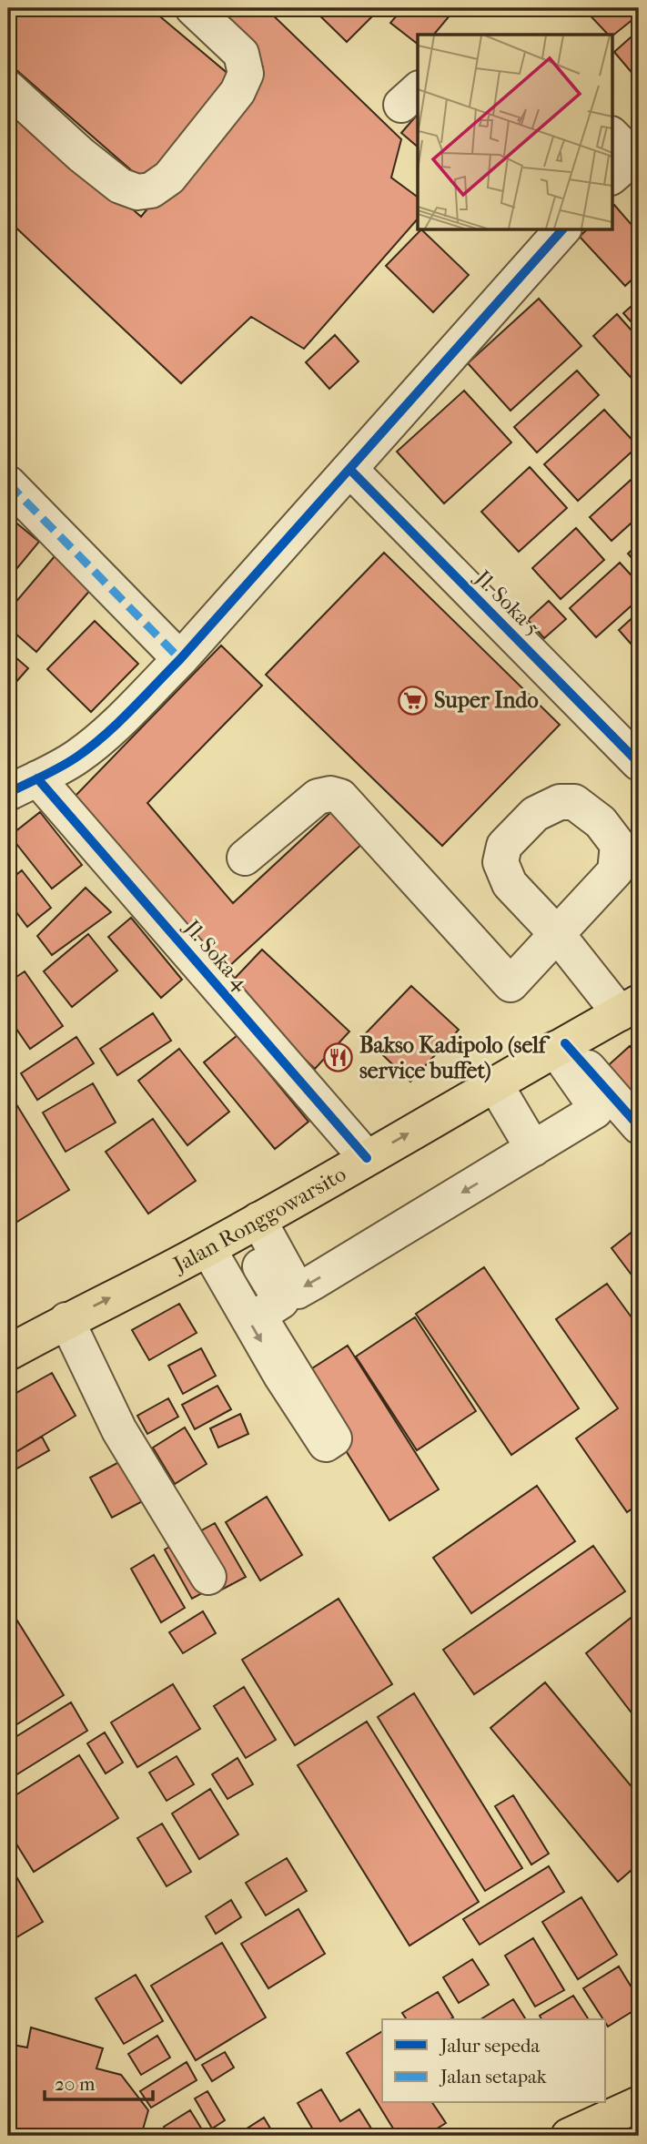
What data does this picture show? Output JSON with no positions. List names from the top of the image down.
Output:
{
  "streets": {
    "main road": ["Jalan Ronggowarsito"],
    "street": ["Jl. Soka 5", "Jl. Soka 4"]
  },
  "crossings": [
    ["Jl. Soka 4", "Jalan Ronggowarsito"]
  ],
  "one_way": ["Jalan Ronggowarsito"],
  "places": {
    "supermarket": ["Super Indo"],
    "restaurant": ["Bakso Kadipolo (self service buffet)"]
  },
  "legend": ["Jalur sepeda", "Jalan setapak"],
  "scale_bar": "20 m"
}
